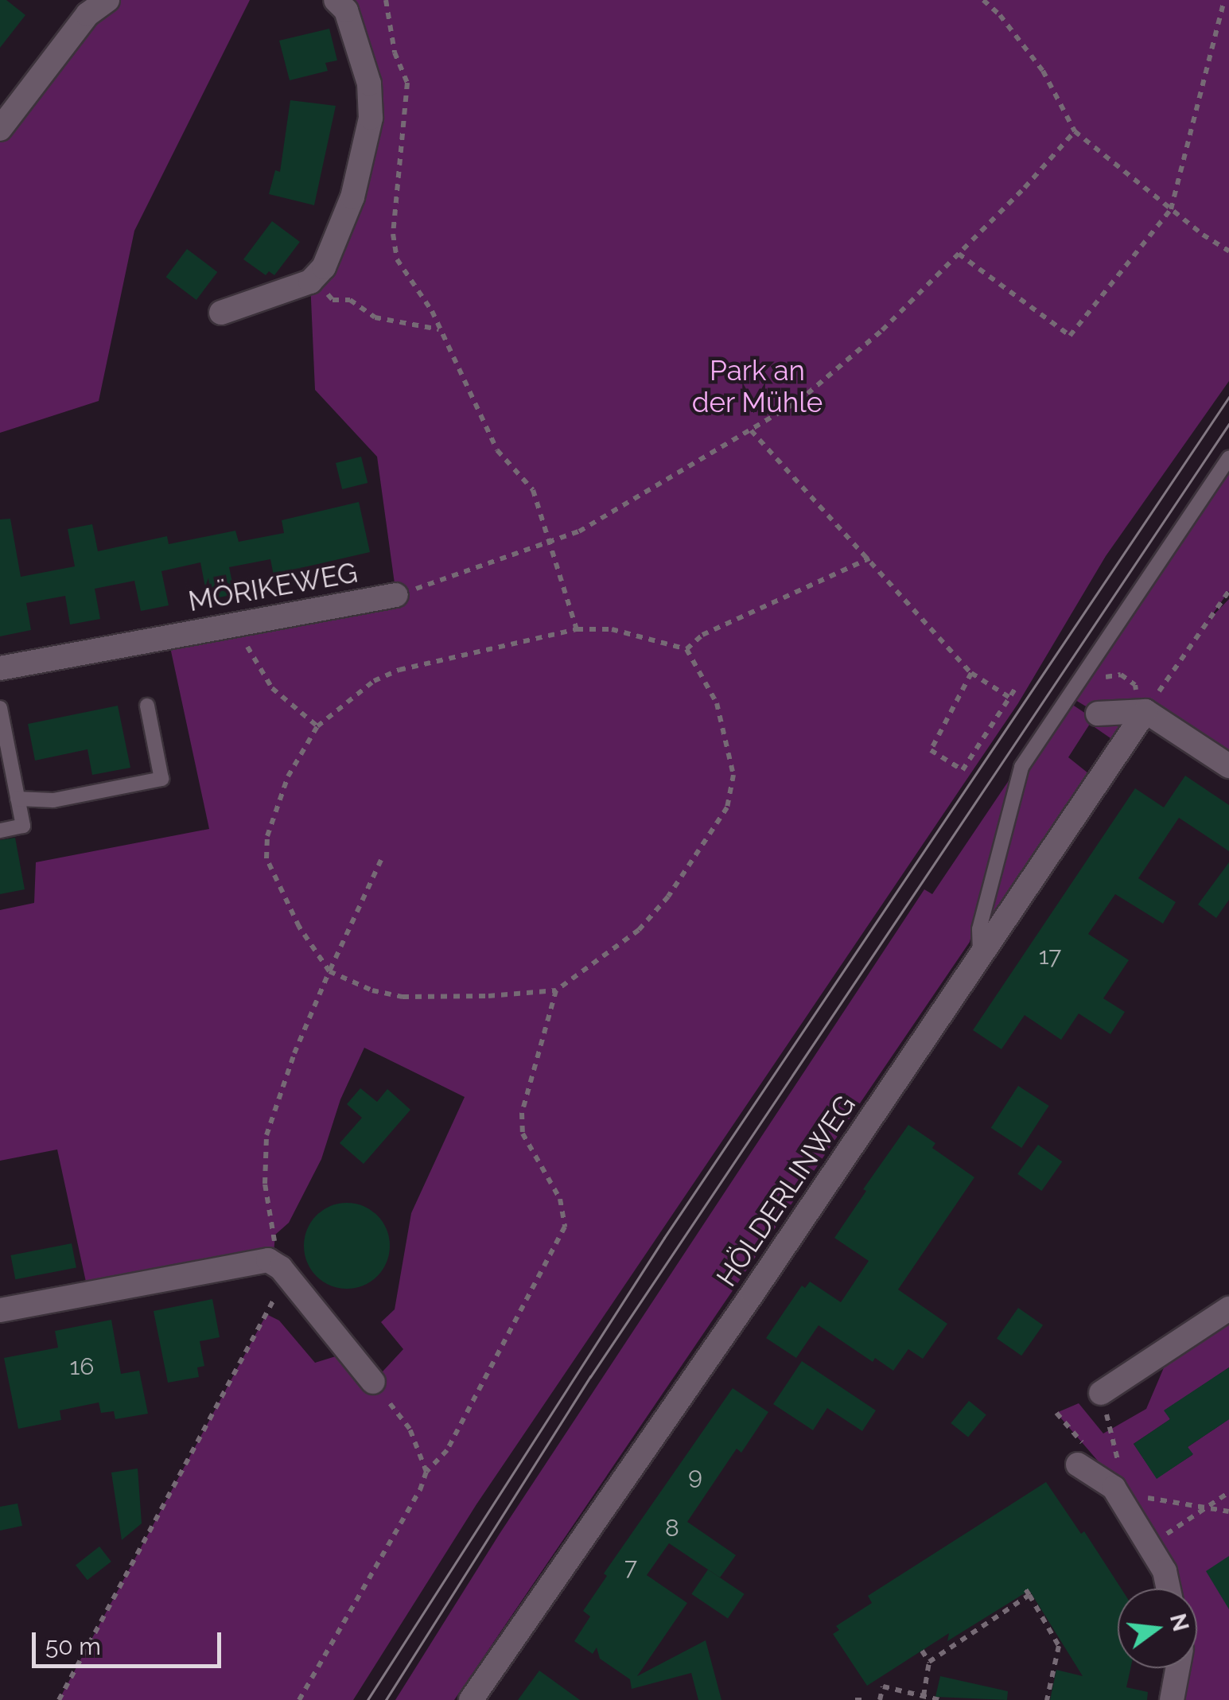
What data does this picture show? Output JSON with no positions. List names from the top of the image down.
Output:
{
  "streets": {
    "street": ["MÖRIKEWEG", "HÖLDERLINWEG"]
  },
  "parks": ["Park an der Mühle"],
  "house_numbers": [
    "17",
    "16",
    "9",
    "8",
    "7"
  ],
  "scale_bar": "50 m",
  "north": "right"
}
